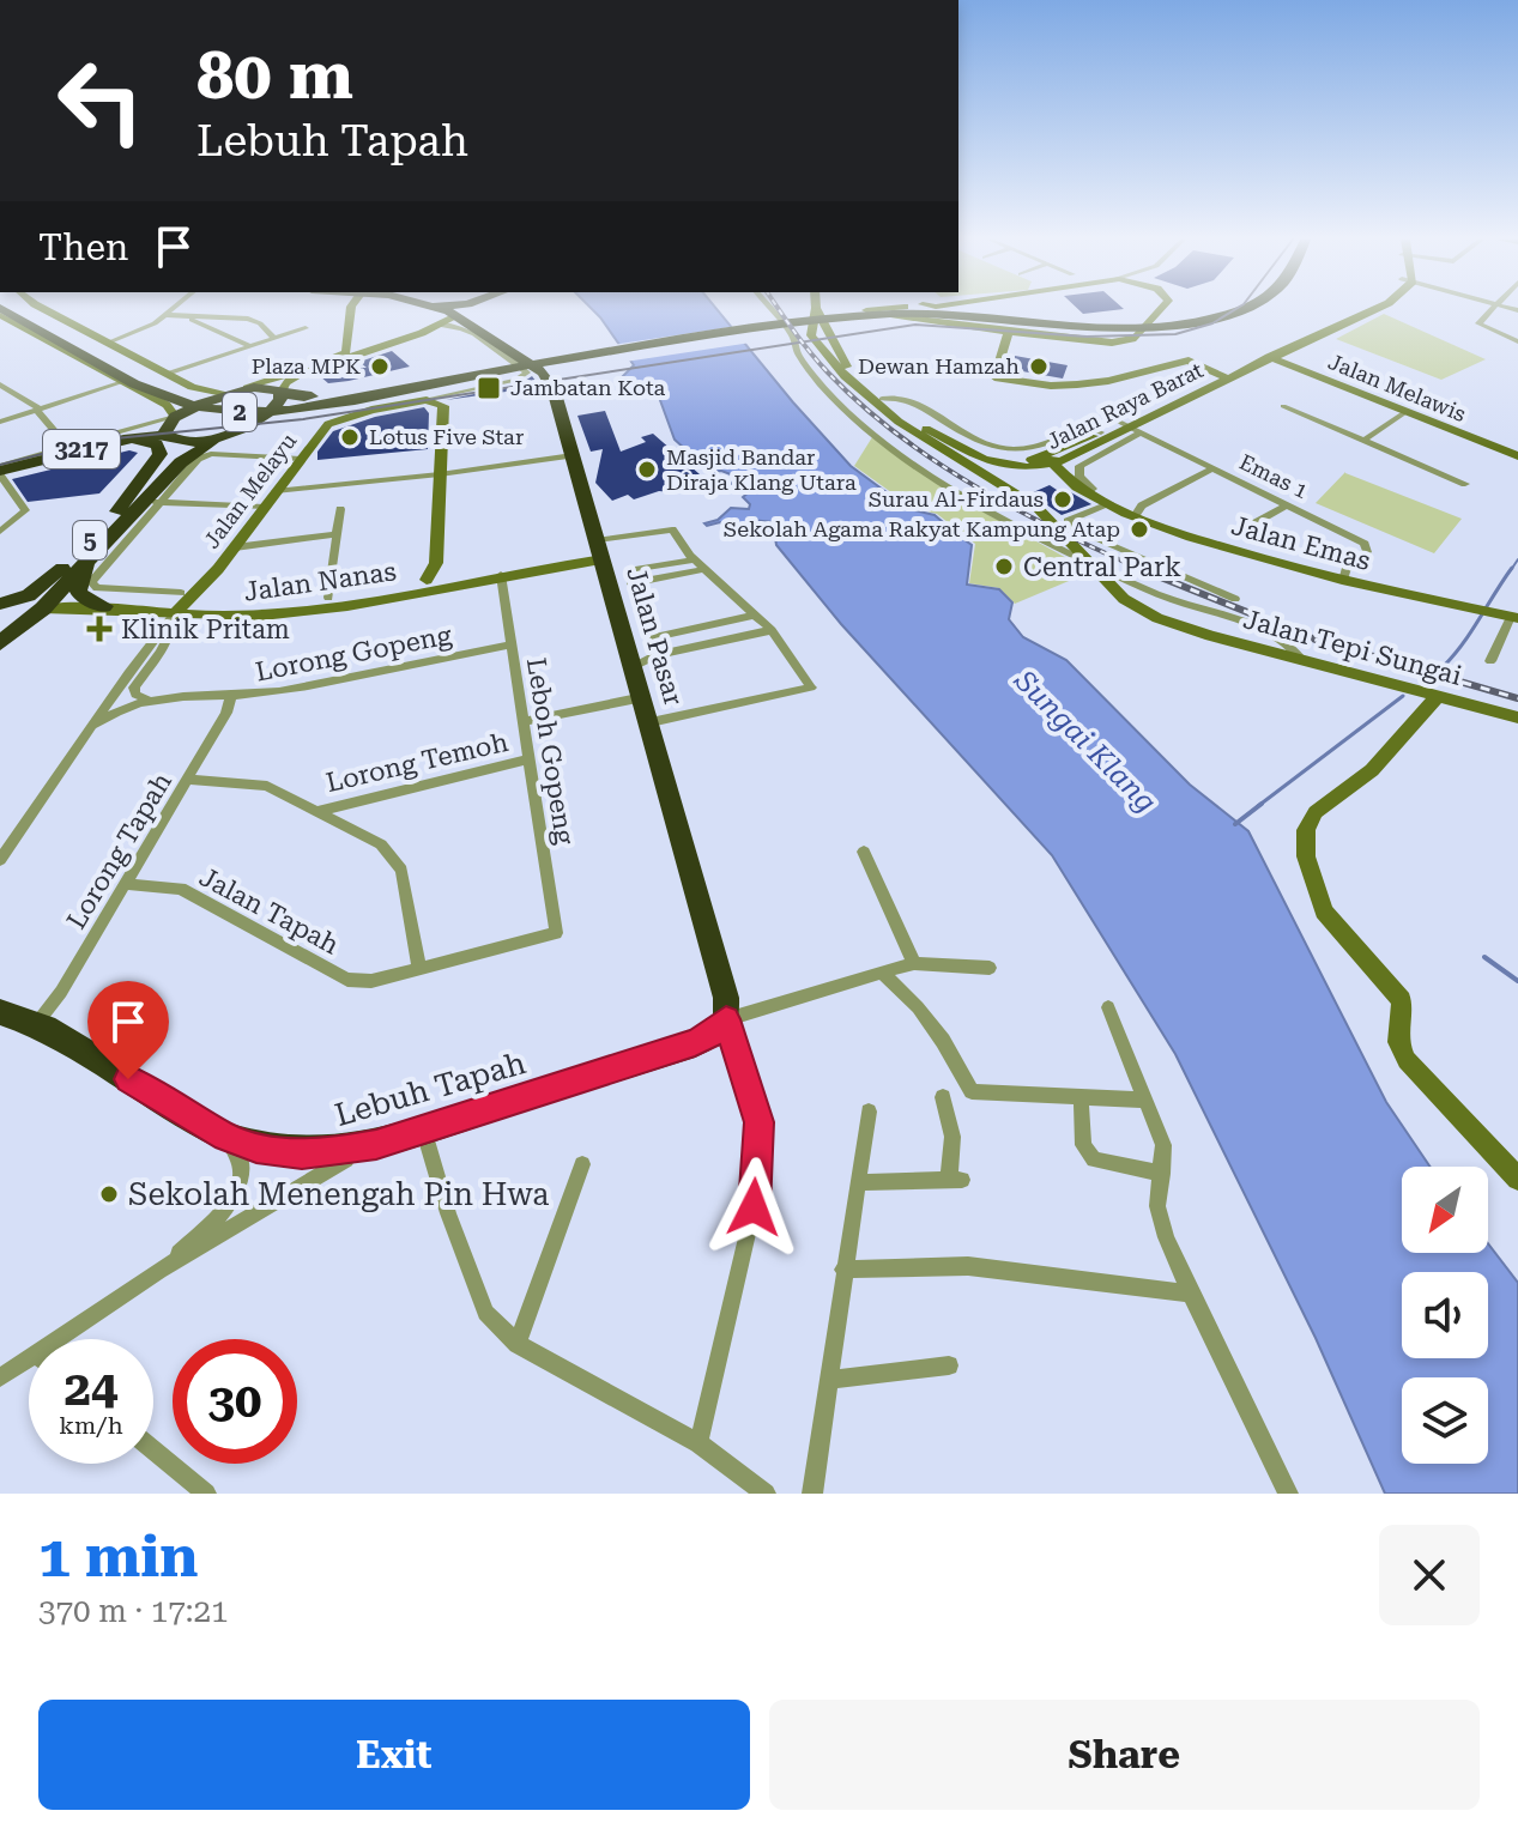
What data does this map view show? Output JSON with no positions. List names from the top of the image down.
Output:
{
  "streets": {
    "highway": [
      "2",
      "3217",
      "5",
      "Jalan Pasar",
      "Lebuh Tapah"
    ],
    "main road": [
      "Jalan Melawis",
      "Jalan Raya Barat",
      "Jalan Melayu",
      "Jalan Emas",
      "Jalan Nanas",
      "Jalan Tepi Sungai"
    ],
    "street": [
      "Emas 1",
      "Lorong Gopeng",
      "Leboh Gopeng",
      "Lorong Temoh",
      "Lorong Tapah",
      "Jalan Tapah"
    ]
  },
  "crossings": [
    ["Jalan Melawis", "Jalan Raya Barat"],
    ["Jalan Raya Barat", "Emas 1"],
    ["Jalan Raya Barat", "Jalan Emas"],
    ["2", "5"],
    ["3217", "5"],
    ["Emas 1", "Jalan Emas"],
    ["Jalan Melayu", "Jalan Nanas"],
    ["5", "Jalan Nanas"],
    ["Jalan Nanas", "Jalan Pasar"],
    ["Jalan Nanas", "Leboh Gopeng"],
    ["Jalan Pasar", "Lebuh Tapah"],
    ["Lorong Gopeng", "Leboh Gopeng"],
    ["Lorong Gopeng", "Lorong Tapah"],
    ["Leboh Gopeng", "Lorong Temoh"],
    ["Leboh Gopeng", "Jalan Tapah"],
    ["Lorong Tapah", "Jalan Tapah"],
    ["Lorong Tapah", "Lebuh Tapah"]
  ],
  "water": ["Sungai Klang"],
  "places": {
    "other": [
      "Plaza MPK",
      "Dewan Hamzah",
      "Lotus Five Star",
      "Masjid Bandar Diraja Klang Utara",
      "Surau Al-Firdaus",
      "Sekolah Agama Rakyat Kampung Atap",
      "Central Park",
      "Sekolah Menengah Pin Hwa"
    ],
    "transit": ["Jambatan Kota"],
    "health": ["Klinik Pritam"]
  },
  "north": "bottom left",
  "page": {
    "turn": ["80 m", "Lebuh Tapah"],
    "then": "Then",
    "speed": "24 km/h",
    "limit": "30",
    "heading": ["1 min", "370 m · 17:21"],
    "buttons": ["Exit", "Share"]
  }
}
